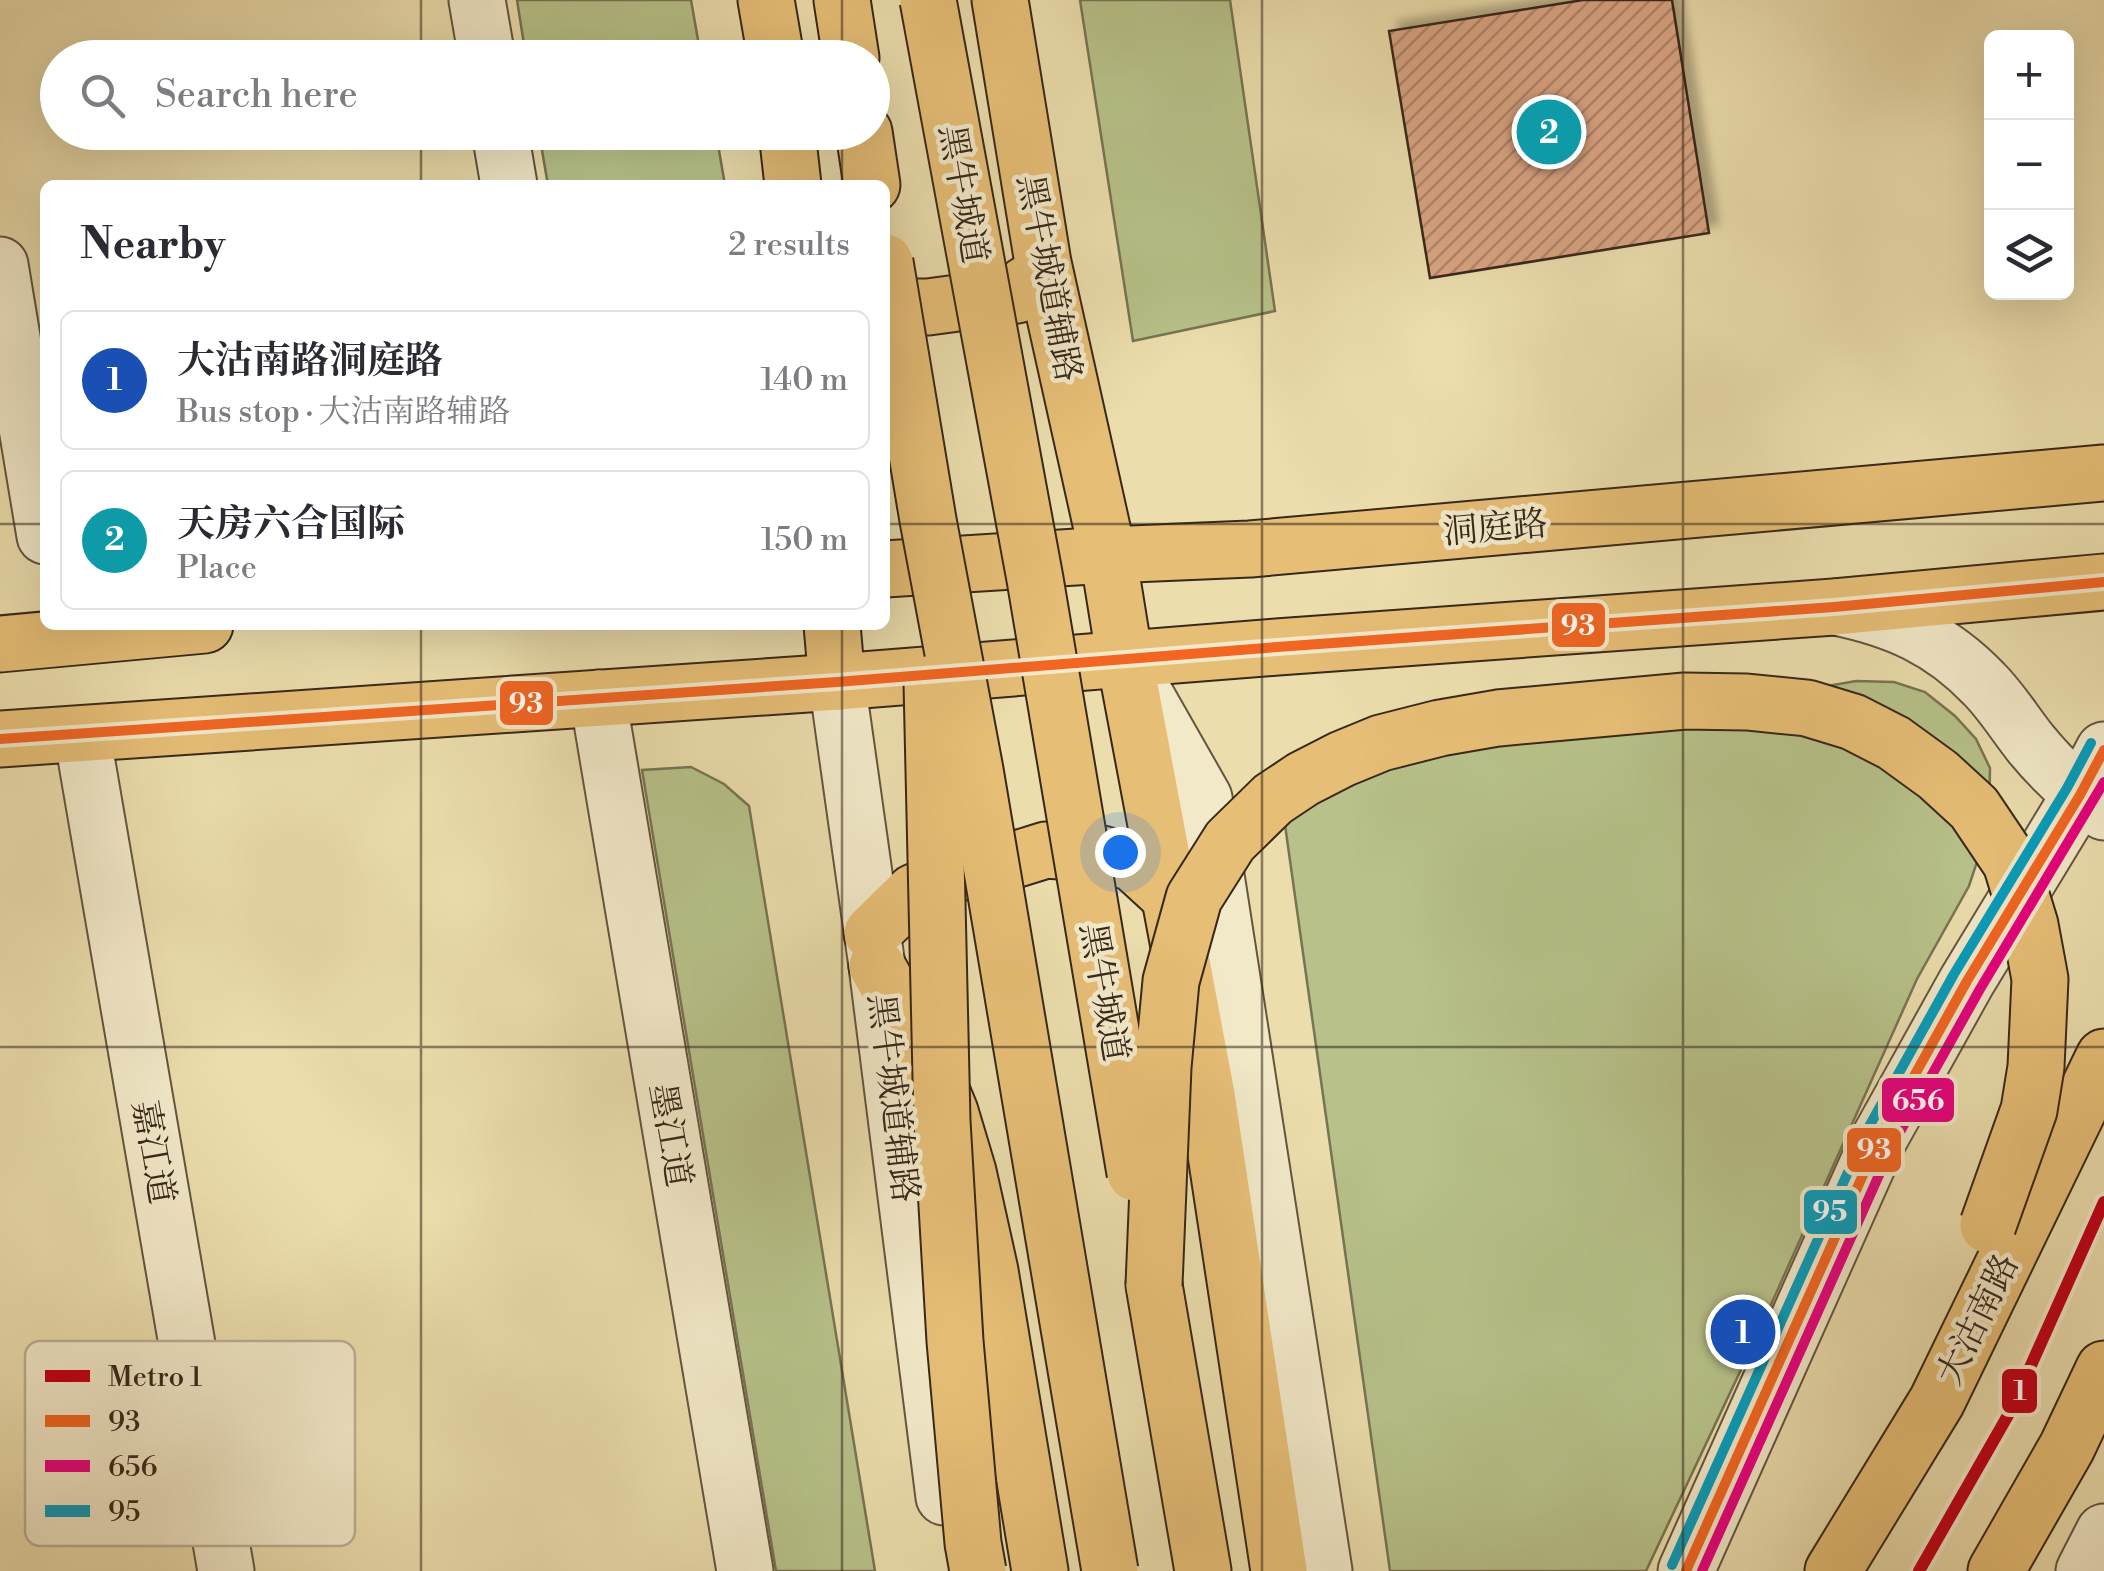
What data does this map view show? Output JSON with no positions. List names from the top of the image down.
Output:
{
  "streets": {
    "main road": [
      "黑牛城道",
      "黑牛城道辅路",
      "洞庭路",
      "大沽南路"
    ],
    "street": ["墨江道", "嘉江道"]
  },
  "crossings": [
    ["黑牛城道辅路", "洞庭路"]
  ],
  "lines": [
    "transit line 93",
    "transit line 95",
    "transit line 656",
    "metro line 1"
  ],
  "legend": [
    "Metro 1",
    "93",
    "656",
    "95"
  ],
  "page": {
    "map_buttons": ["+", "−"],
    "search": "Search here",
    "pins": ["2", "1"],
    "heading": ["Nearby", "2 results"],
    "list": [
      {
        "mark": "1",
        "name": "大沽南路洞庭路",
        "note": "Bus stop · 大沽南路辅路",
        "value": "140 m"
      },
      {
        "mark": "2",
        "name": "天房六合国际",
        "note": "Place",
        "value": "150 m"
      }
    ]
  }
}
